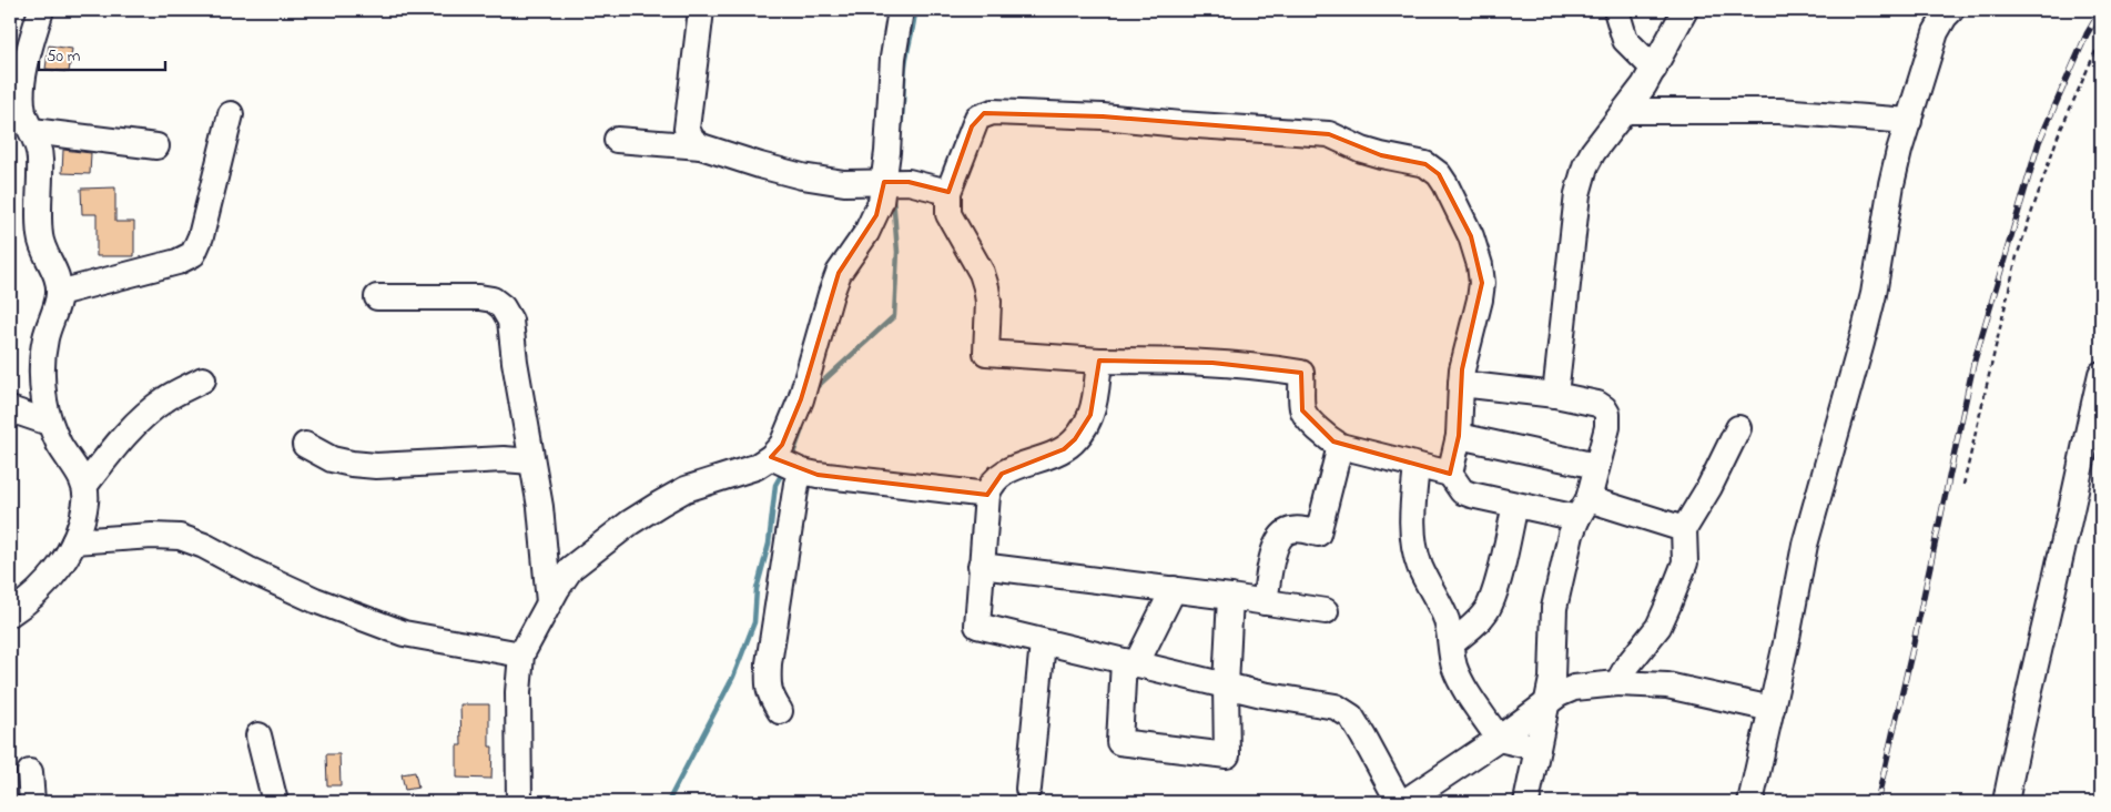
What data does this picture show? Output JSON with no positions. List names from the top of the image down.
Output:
{
  "scale_bar": "50 m"
}
